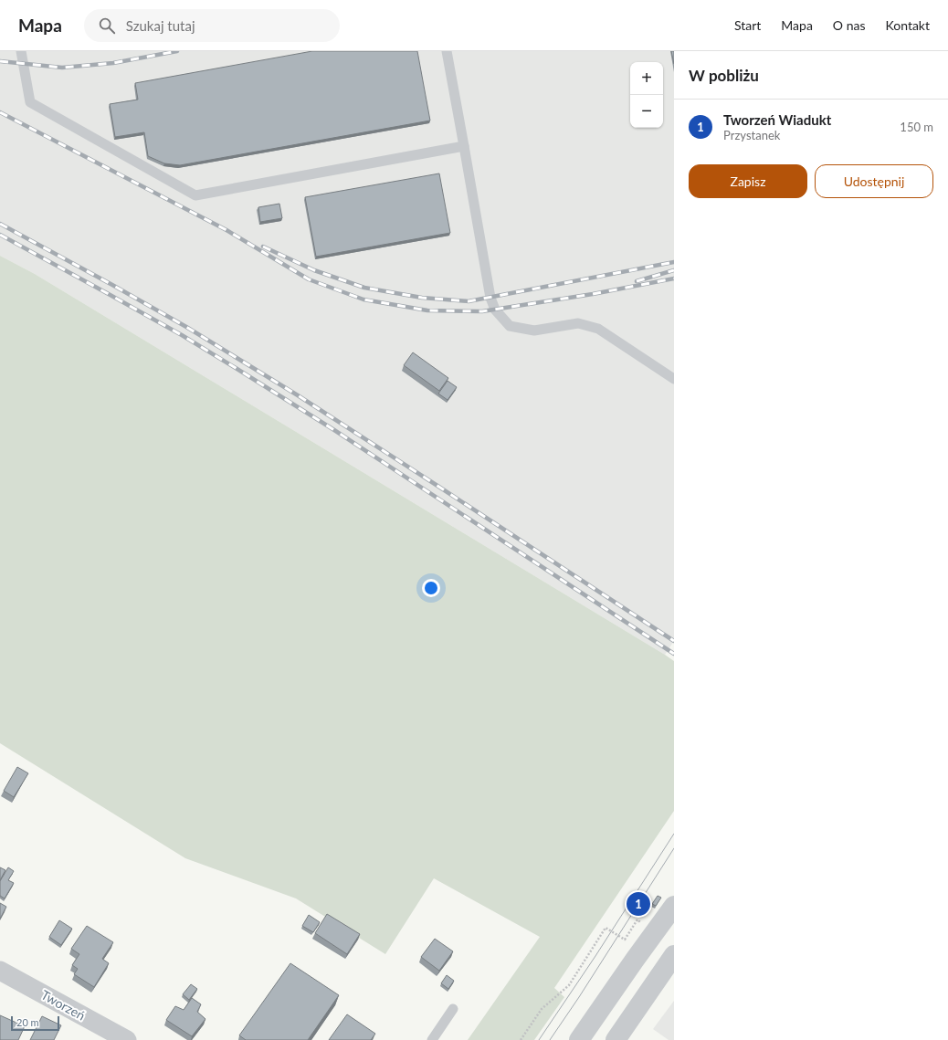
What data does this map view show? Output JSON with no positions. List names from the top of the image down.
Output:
{
  "streets": {
    "street": ["Tworzeń"]
  },
  "scale_bar": "20 m",
  "page": {
    "header": "Mapa",
    "search": "Szukaj tutaj",
    "nav": [
      "Start",
      "Mapa",
      "O nas",
      "Kontakt"
    ],
    "heading": "W pobliżu",
    "map_buttons": ["+", "−"],
    "list": [
      {
        "mark": "1",
        "name": "Tworzeń Wiadukt",
        "note": "Przystanek",
        "value": "150 m"
      }
    ],
    "buttons": ["Zapisz", "Udostępnij"],
    "pins": "1",
    "scale": "20 m"
  }
}
